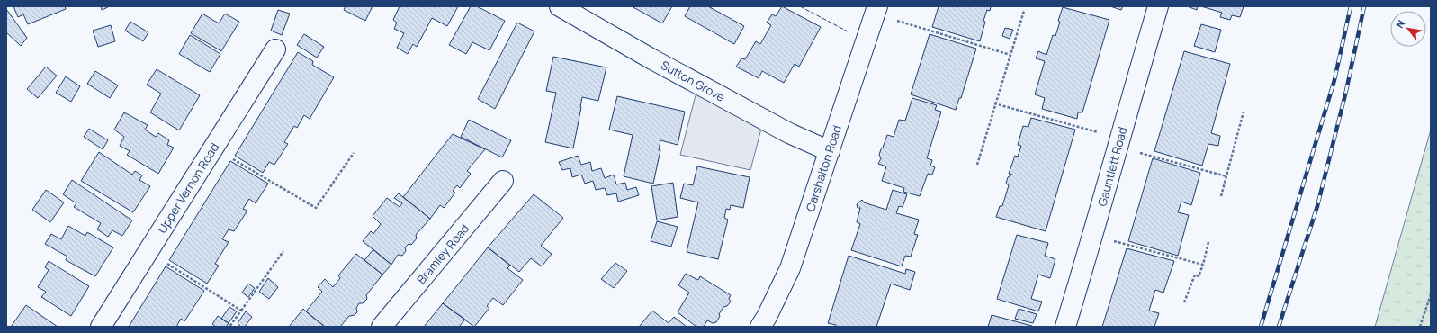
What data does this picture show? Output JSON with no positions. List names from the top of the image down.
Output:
{
  "streets": {
    "main road": [
      "Sutton Grove",
      "Gauntlett Road",
      "Carshalton Road",
      "Upper Vernon Road",
      "Bramley Road"
    ]
  },
  "crossings": [
    ["Sutton Grove", "Carshalton Road"]
  ],
  "north": "top left"
}
